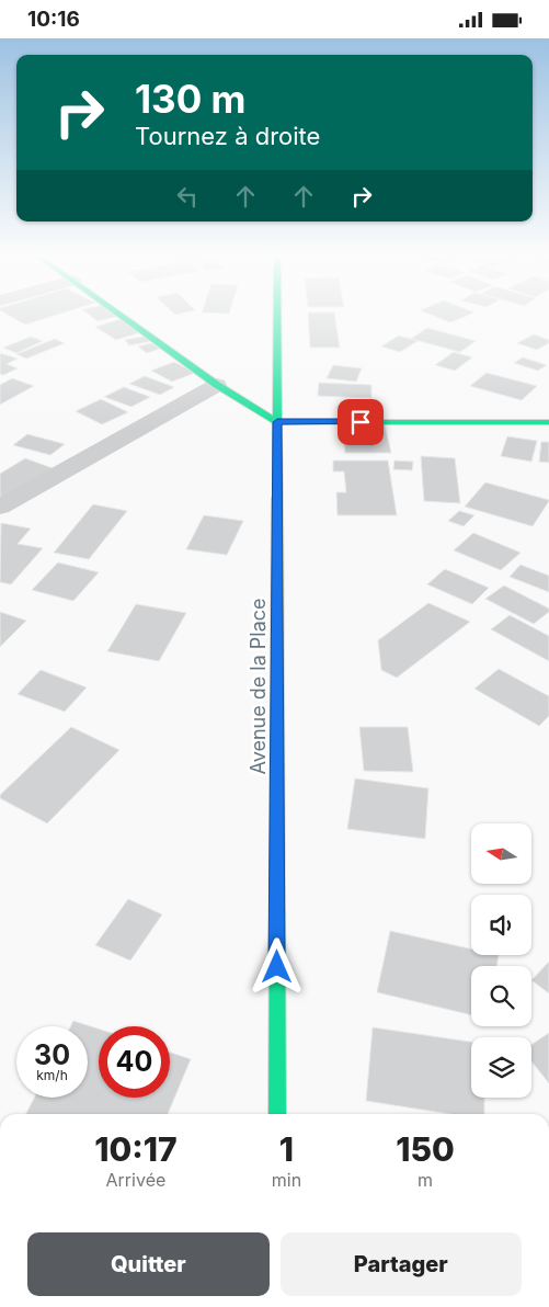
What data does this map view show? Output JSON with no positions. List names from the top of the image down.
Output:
{
  "streets": {
    "street": ["Avenue de la Place"]
  },
  "north": "left",
  "page": {
    "status": "10:16",
    "turn": ["130 m", "Tournez à droite"],
    "speed": "30 km/h",
    "limit": "40",
    "eta": [
      "10:17",
      "Arrivée",
      "1",
      "min",
      "150",
      "m"
    ],
    "buttons": ["Quitter", "Partager"]
  }
}
